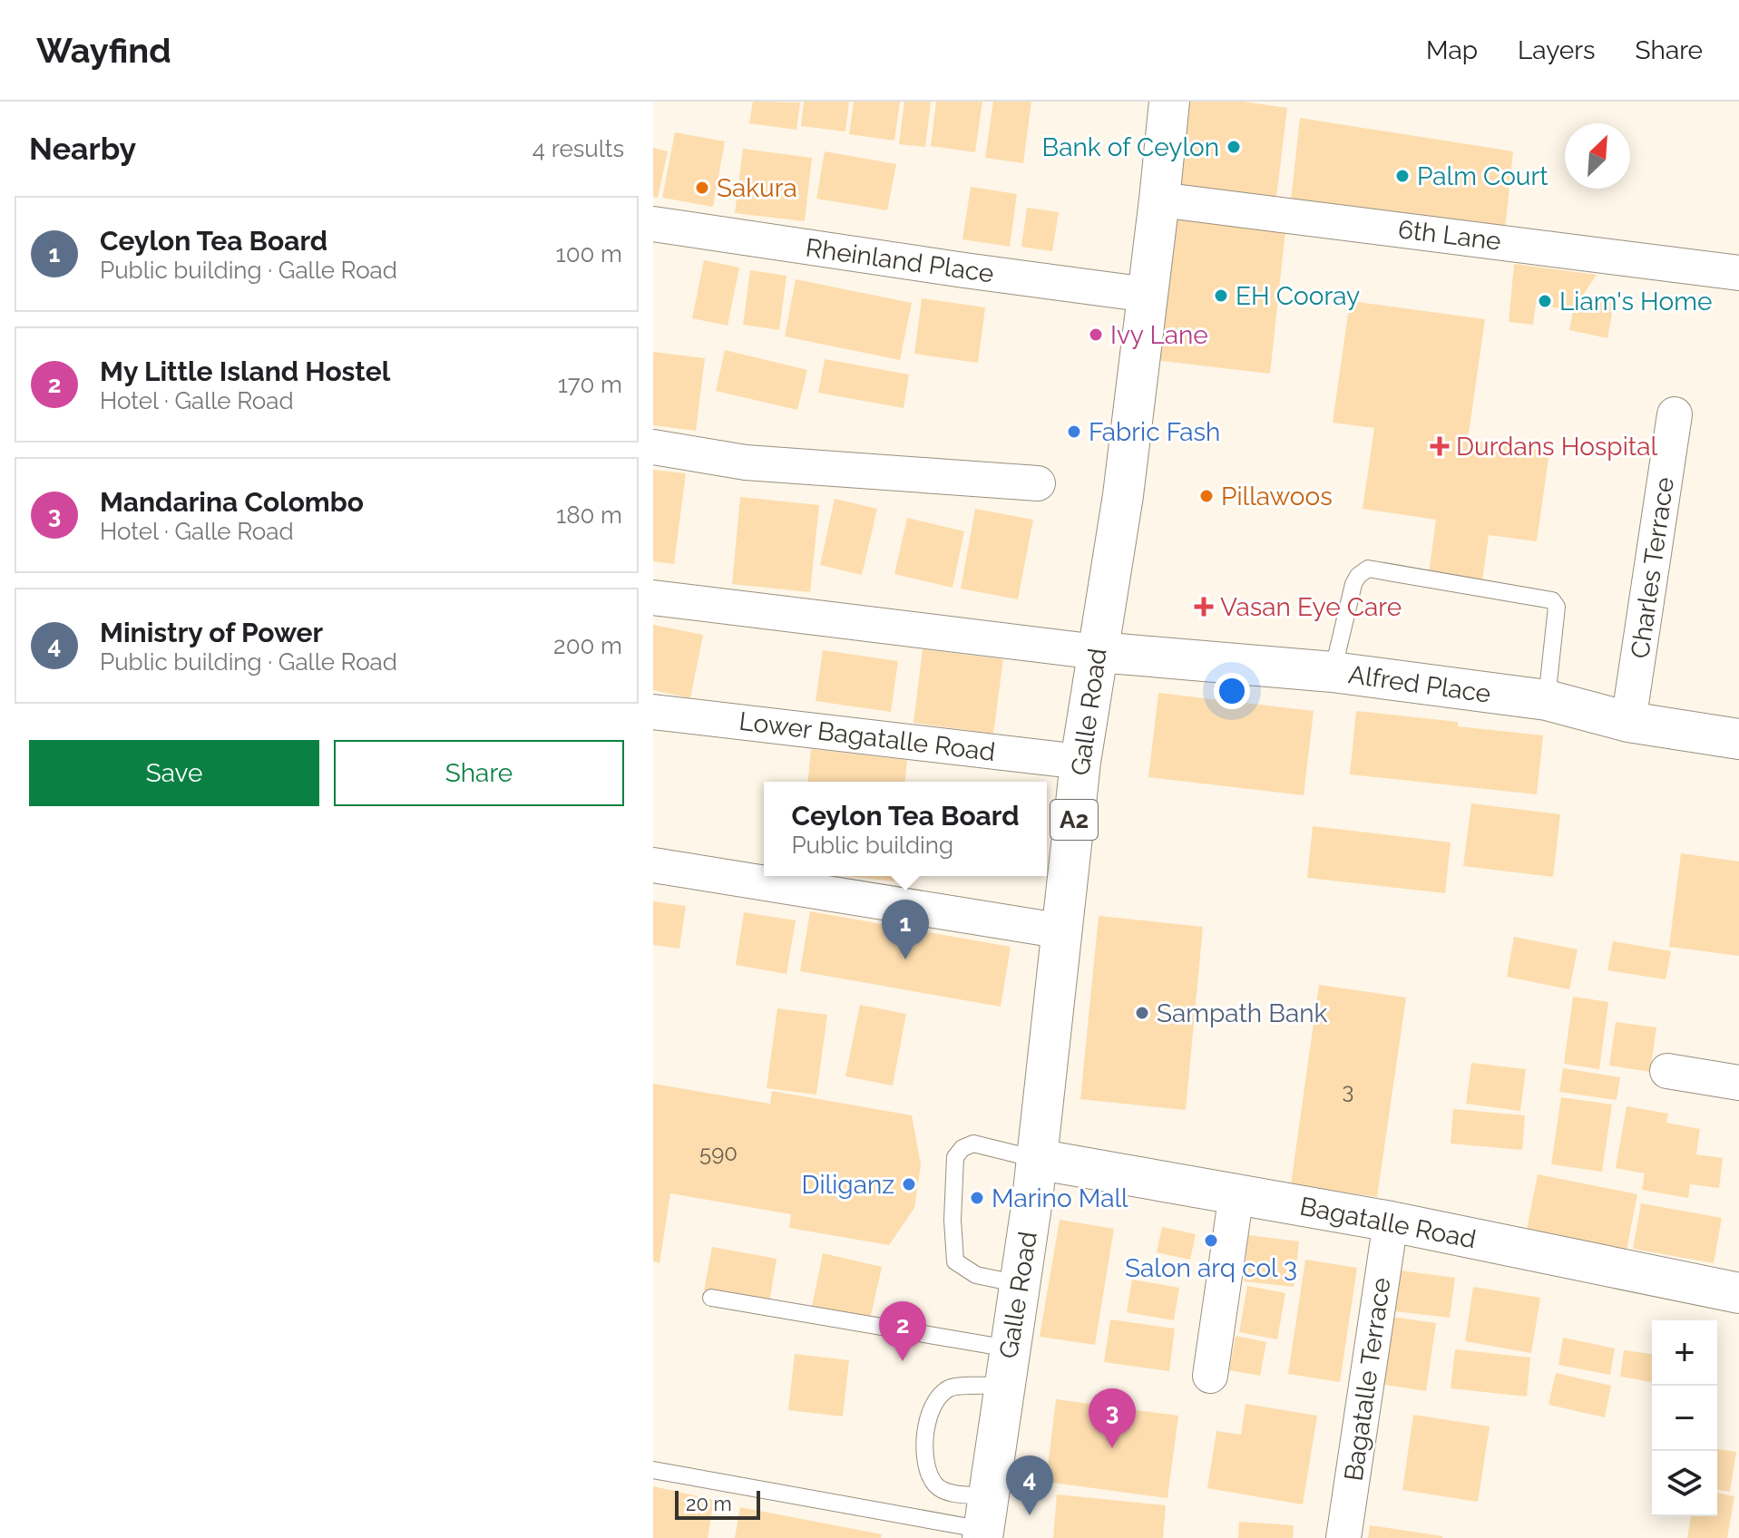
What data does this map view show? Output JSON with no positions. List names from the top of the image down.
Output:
{
  "streets": {
    "main road": [
      "Alfred Place",
      "Galle Road",
      "A2",
      "Bagatalle Road"
    ],
    "street": [
      "6th Lane",
      "Rheinland Place",
      "Charles Terrace",
      "Lower Bagatalle Road",
      "Bagatalle Terrace"
    ]
  },
  "crossings": [
    ["6th Lane", "Galle Road"],
    ["Rheinland Place", "Galle Road"],
    ["Charles Terrace", "Alfred Place"],
    ["Alfred Place", "Galle Road"],
    ["Galle Road", "Lower Bagatalle Road"],
    ["Galle Road", "Bagatalle Road"],
    ["Bagatalle Road", "Bagatalle Terrace"]
  ],
  "places": {
    "other": [
      "Bank of Ceylon",
      "Palm Court",
      "Sakura",
      "EH Cooray",
      "Liam's Home",
      "Ivy Lane",
      "Fabric Fash",
      "Pillawoos",
      "Sampath Bank",
      "Diliganz",
      "Marino Mall",
      "Salon arq col 3"
    ],
    "health": ["Durdans Hospital", "Vasan Eye Care"]
  },
  "house_numbers": ["3", "590"],
  "scale_bar": "20 m",
  "north": "top right",
  "page": {
    "header": "Wayfind",
    "nav": ["Map", "Layers", "Share"],
    "heading": ["Nearby", "4 results"],
    "list": [
      {
        "mark": "1",
        "name": "Ceylon Tea Board",
        "note": "Public building · Galle Road",
        "value": "100 m"
      },
      {
        "mark": "2",
        "name": "My Little Island Hostel",
        "note": "Hotel · Galle Road",
        "value": "170 m"
      },
      {
        "mark": "3",
        "name": "Mandarina Colombo",
        "note": "Hotel · Galle Road",
        "value": "180 m"
      },
      {
        "mark": "4",
        "name": "Ministry of Power",
        "note": "Public building · Galle Road",
        "value": "200 m"
      }
    ],
    "buttons": ["Save", "Share"],
    "popup": ["Ceylon Tea Board", "Public building"],
    "pins": [
      "1",
      "2",
      "3",
      "4"
    ],
    "map_buttons": ["+", "−"],
    "scale": "20 m"
  }
}
